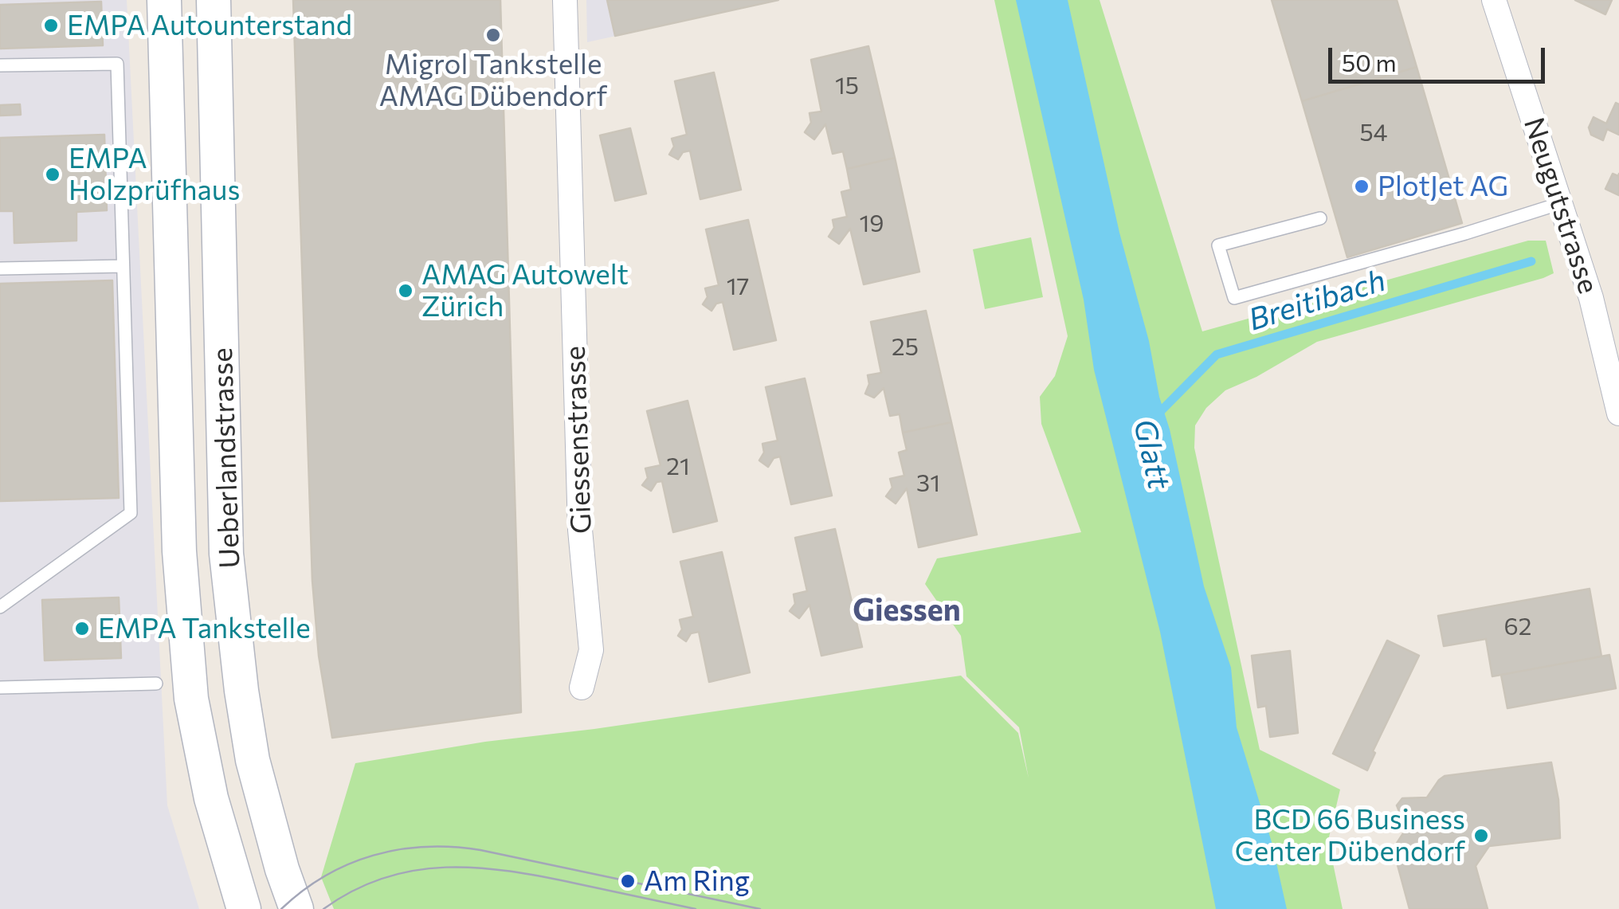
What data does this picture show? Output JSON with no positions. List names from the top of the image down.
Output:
{
  "streets": {
    "main road": ["Ueberlandstrasse"],
    "street": ["Neugutstrasse", "Giessenstrasse"]
  },
  "districts": ["Giessen"],
  "water": ["Breitibach", "Glatt"],
  "places": [
    "EMPA Autounterstand",
    "Migrol Tankstelle AMAG Dübendorf",
    "EMPA Holzprüfhaus",
    "PlotJet AG",
    "AMAG Autowelt Zürich",
    "EMPA Tankstelle",
    "BCD 66 Business Center Dübendorf",
    "Am Ring"
  ],
  "house_numbers": [
    "15",
    "54",
    "19",
    "17",
    "25",
    "21",
    "31",
    "62"
  ],
  "scale_bar": "50 m"
}
